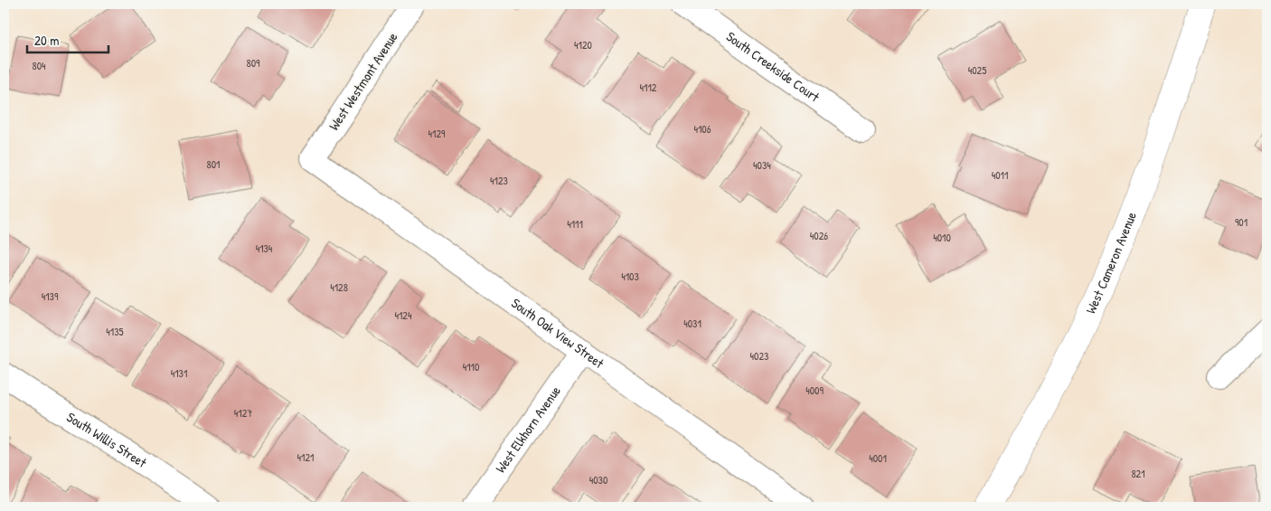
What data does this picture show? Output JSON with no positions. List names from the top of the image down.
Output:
{
  "streets": {
    "street": [
      "South Creekside Court",
      "West Westmont Avenue",
      "West Cameron Avenue",
      "South Oak View Street",
      "West Elkhorn Avenue",
      "South Willis Street"
    ]
  },
  "crossings": [
    ["West Westmont Avenue", "South Oak View Street"],
    ["South Oak View Street", "West Elkhorn Avenue"]
  ],
  "house_numbers": [
    "4120",
    "809",
    "804",
    "4025",
    "4112",
    "4106",
    "4129",
    "801",
    "4034",
    "4011",
    "4123",
    "901",
    "4111",
    "4026",
    "4010",
    "4134",
    "4103",
    "4128",
    "4139",
    "4124",
    "4031",
    "4135",
    "4023",
    "4110",
    "4131",
    "4009",
    "4127",
    "4121",
    "4001",
    "821",
    "4030"
  ],
  "scale_bar": "20 m"
}
